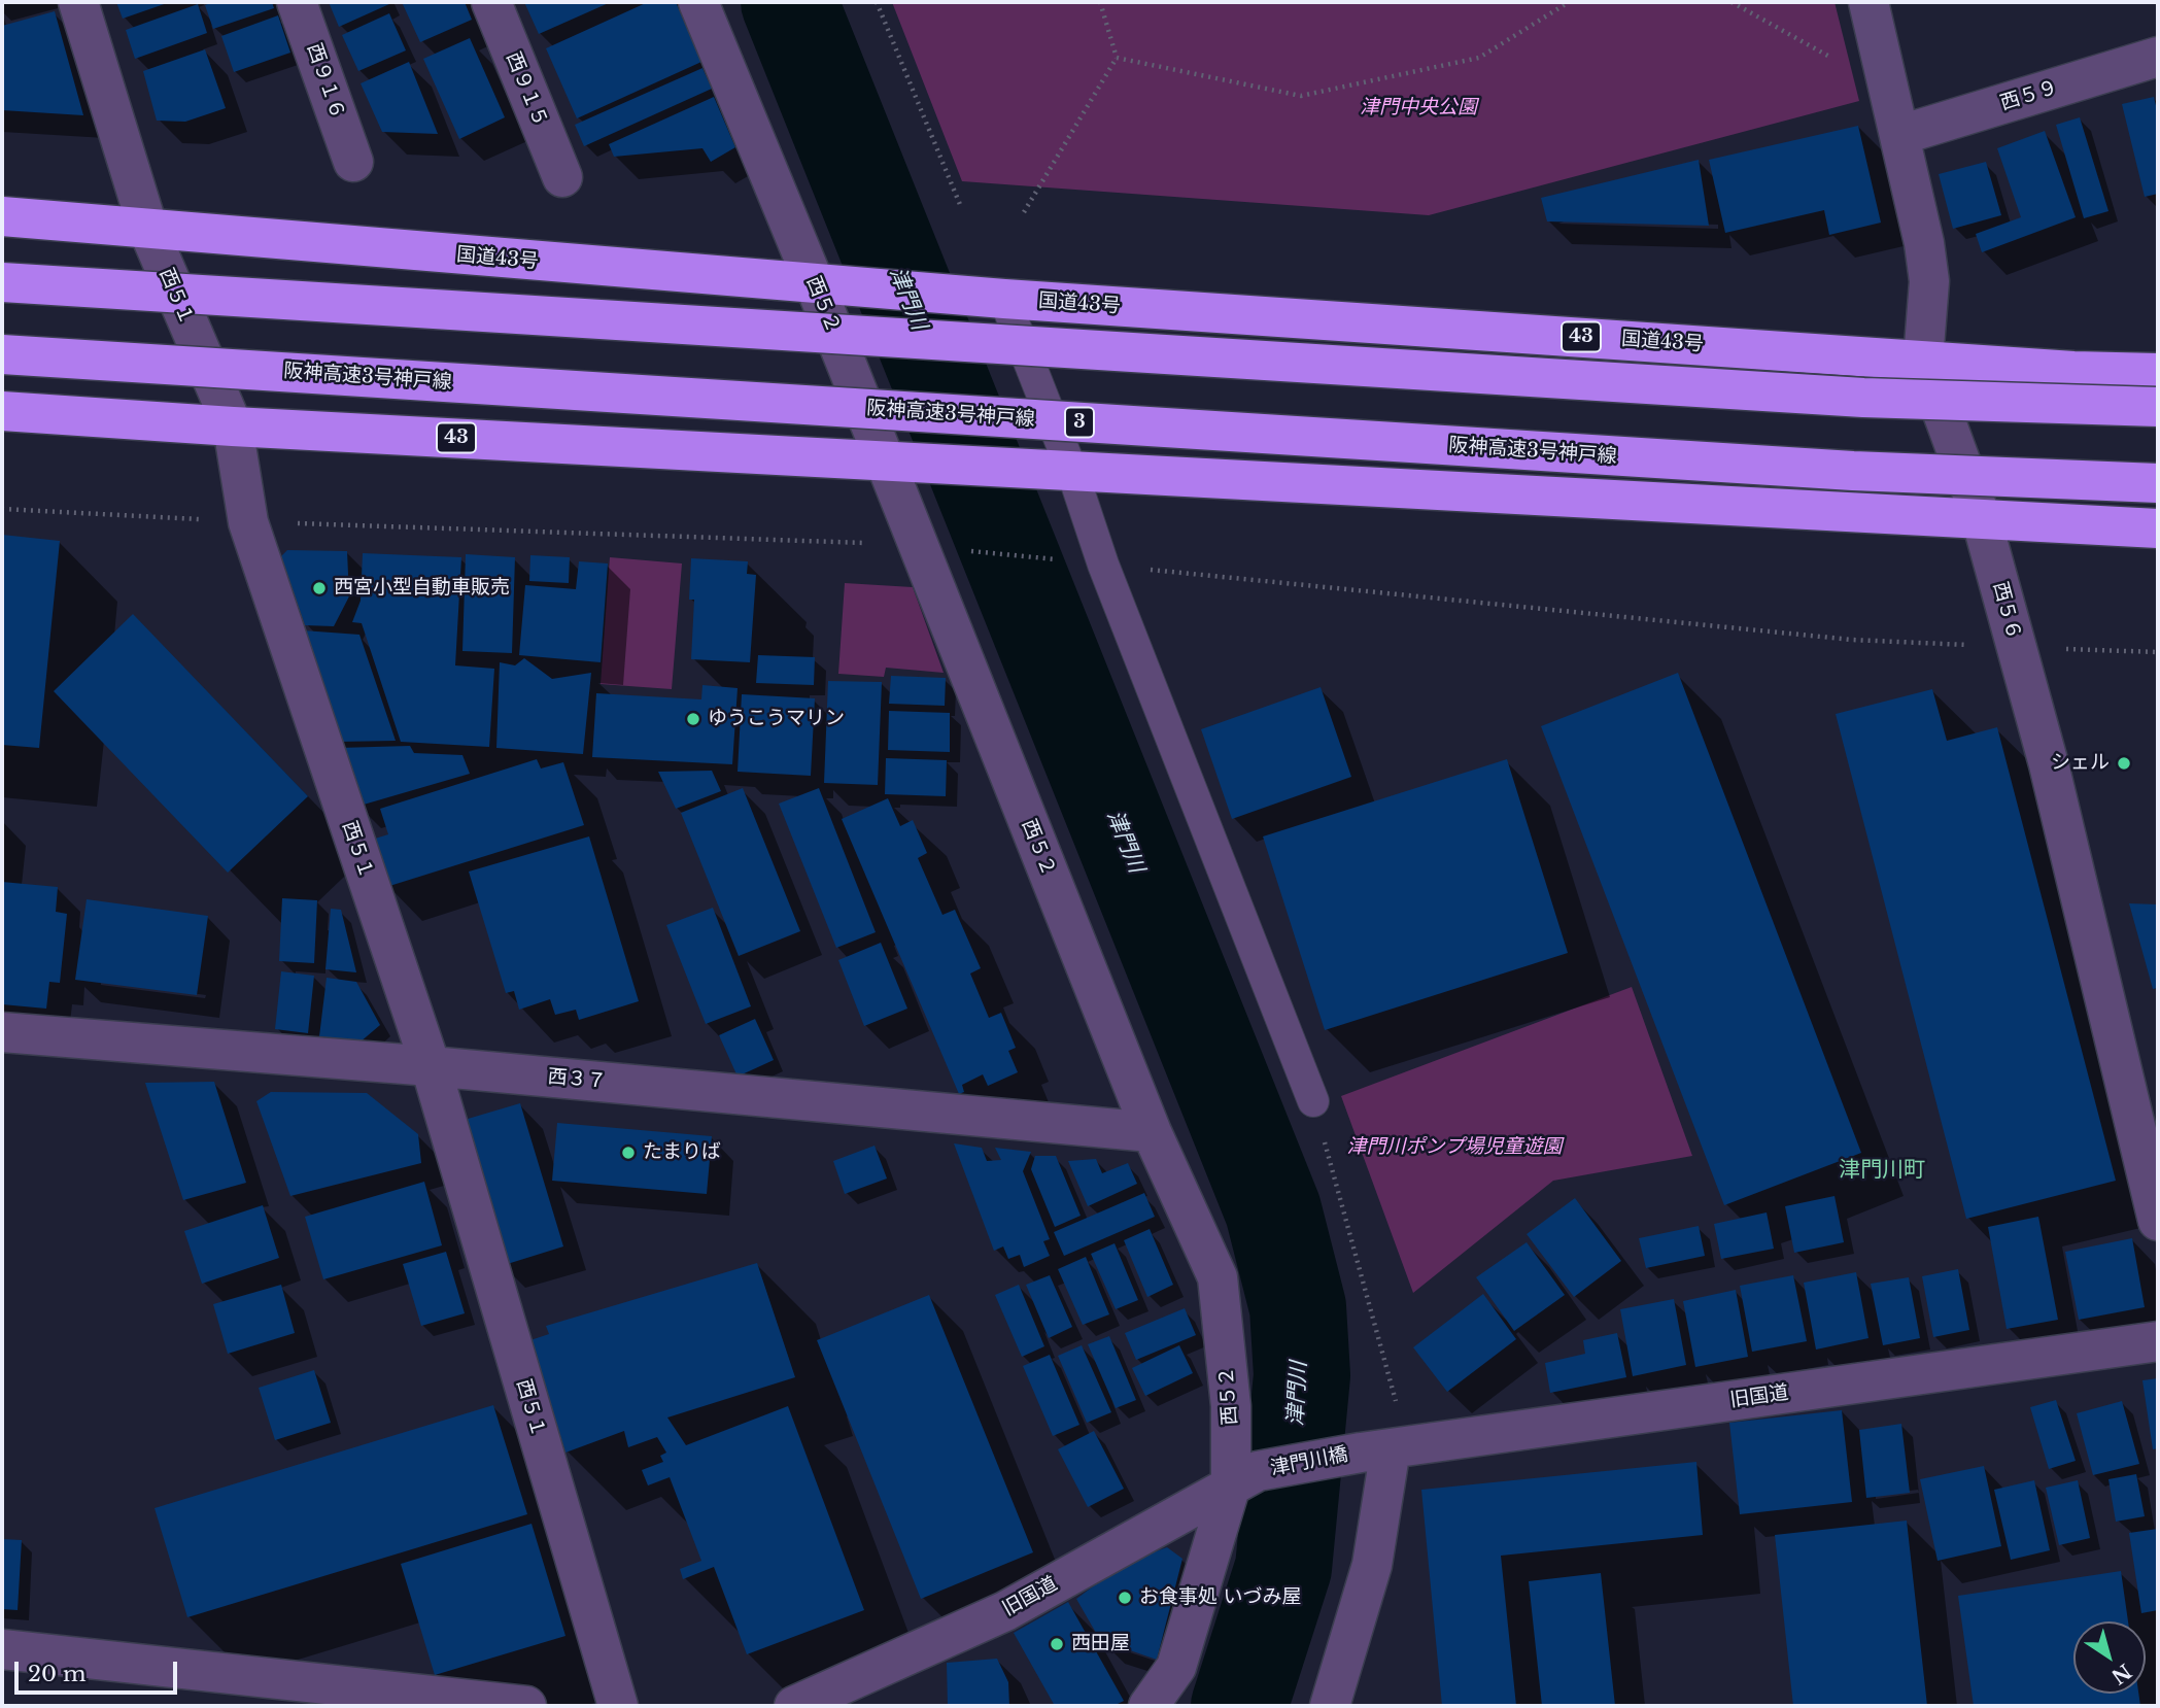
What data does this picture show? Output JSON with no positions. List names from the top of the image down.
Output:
{
  "streets": {
    "highway": [
      "国道43号",
      "43",
      "阪神高速3号神戸線",
      "3"
    ],
    "street": [
      "西９１６",
      "西９１５",
      "西５９",
      "西５１",
      "西５２",
      "西５６",
      "西３７",
      "旧国道",
      "津門川橋"
    ]
  },
  "crossings": [
    ["西５９", "西５６"],
    ["国道43号", "西５１"],
    ["国道43号", "西５２"],
    ["国道43号", "西５６"],
    ["西５１", "43"],
    ["西５１", "西３７"],
    ["西５２", "43"],
    ["西５２", "西３７"],
    ["西５２", "旧国道"],
    ["西５２", "津門川橋"],
    ["43", "西５６"],
    ["旧国道", "津門川橋"]
  ],
  "districts": ["津門川町"],
  "water": ["津門川"],
  "parks": ["津門中央公園", "津門川ポンプ場児童遊園"],
  "places": [
    "西宮小型自動車販売",
    "ゆうこうマリン",
    "シェル",
    "たまりば",
    "お食事処 いづみ屋",
    "西田屋"
  ],
  "scale_bar": "20 m",
  "north": "bottom right"
}
